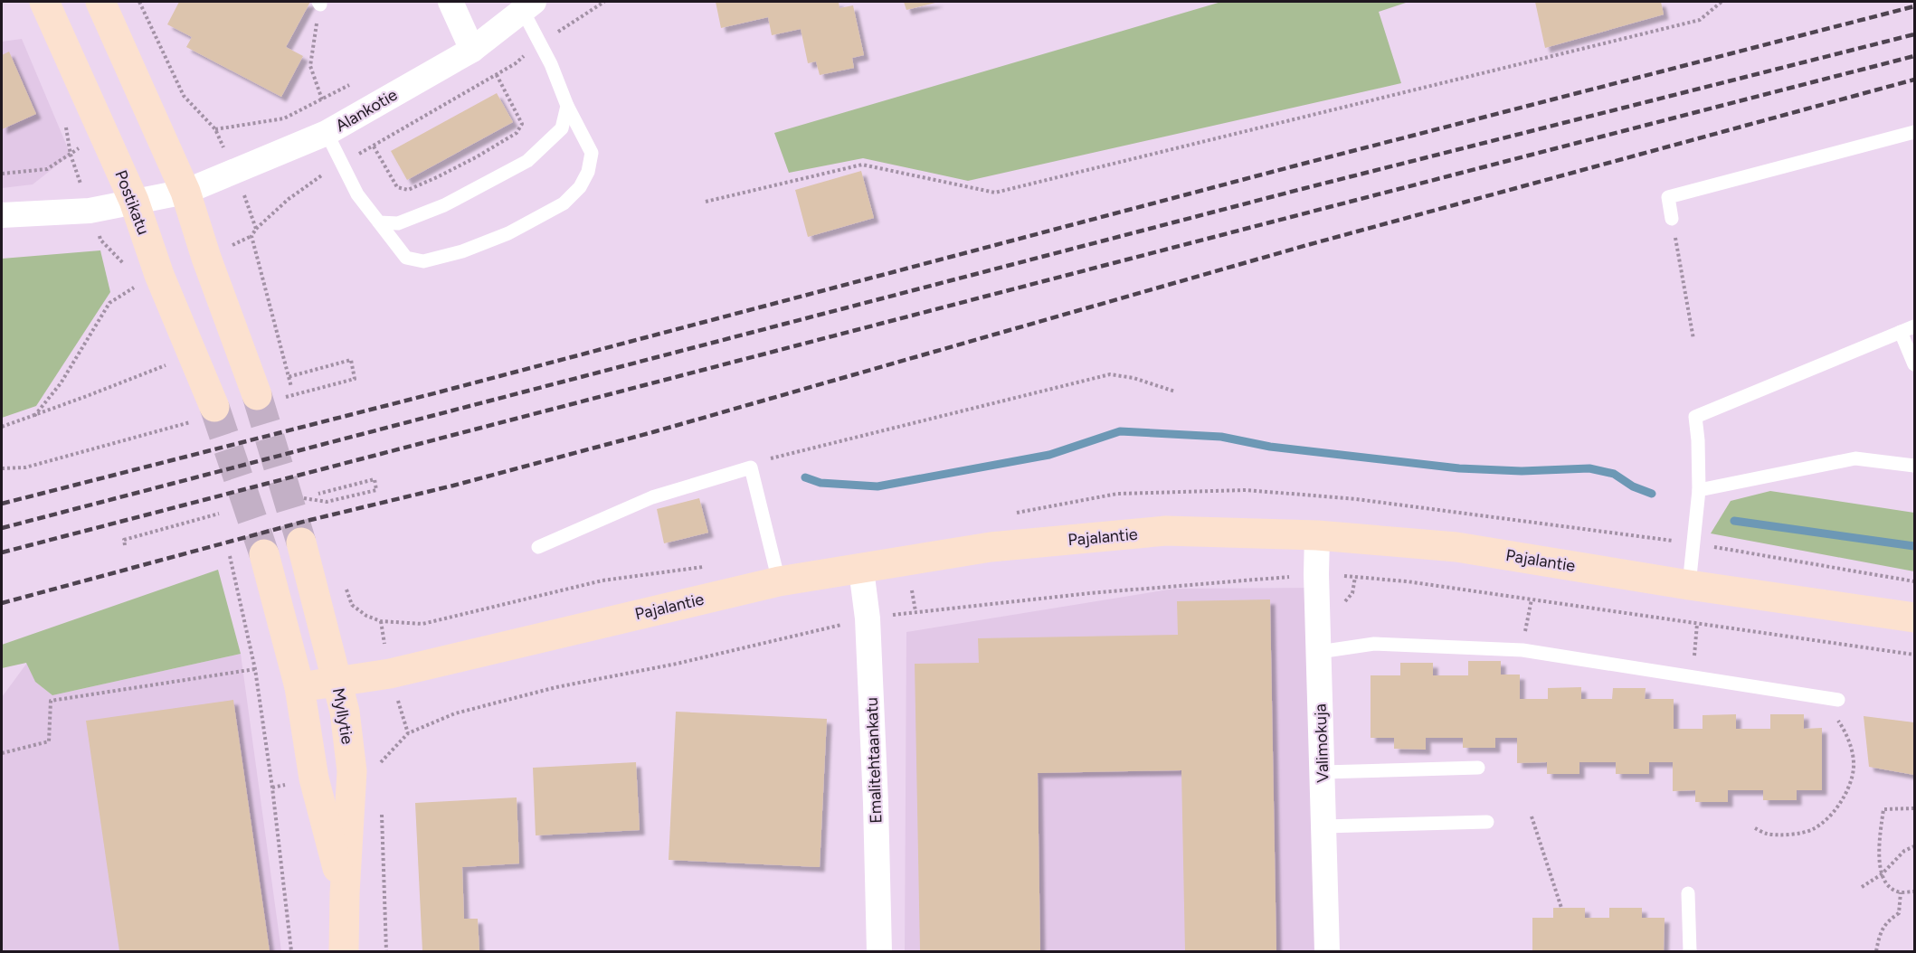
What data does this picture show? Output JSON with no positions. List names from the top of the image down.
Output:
{
  "streets": {
    "street": [
      "Alankotie",
      "Postikatu",
      "Pajalantie",
      "Myllytie",
      "Valimokuja",
      "Emalitehtaankatu"
    ]
  },
  "crossings": [
    ["Alankotie", "Postikatu"],
    ["Pajalantie", "Myllytie"],
    ["Pajalantie", "Valimokuja"],
    ["Pajalantie", "Emalitehtaankatu"]
  ]
}
